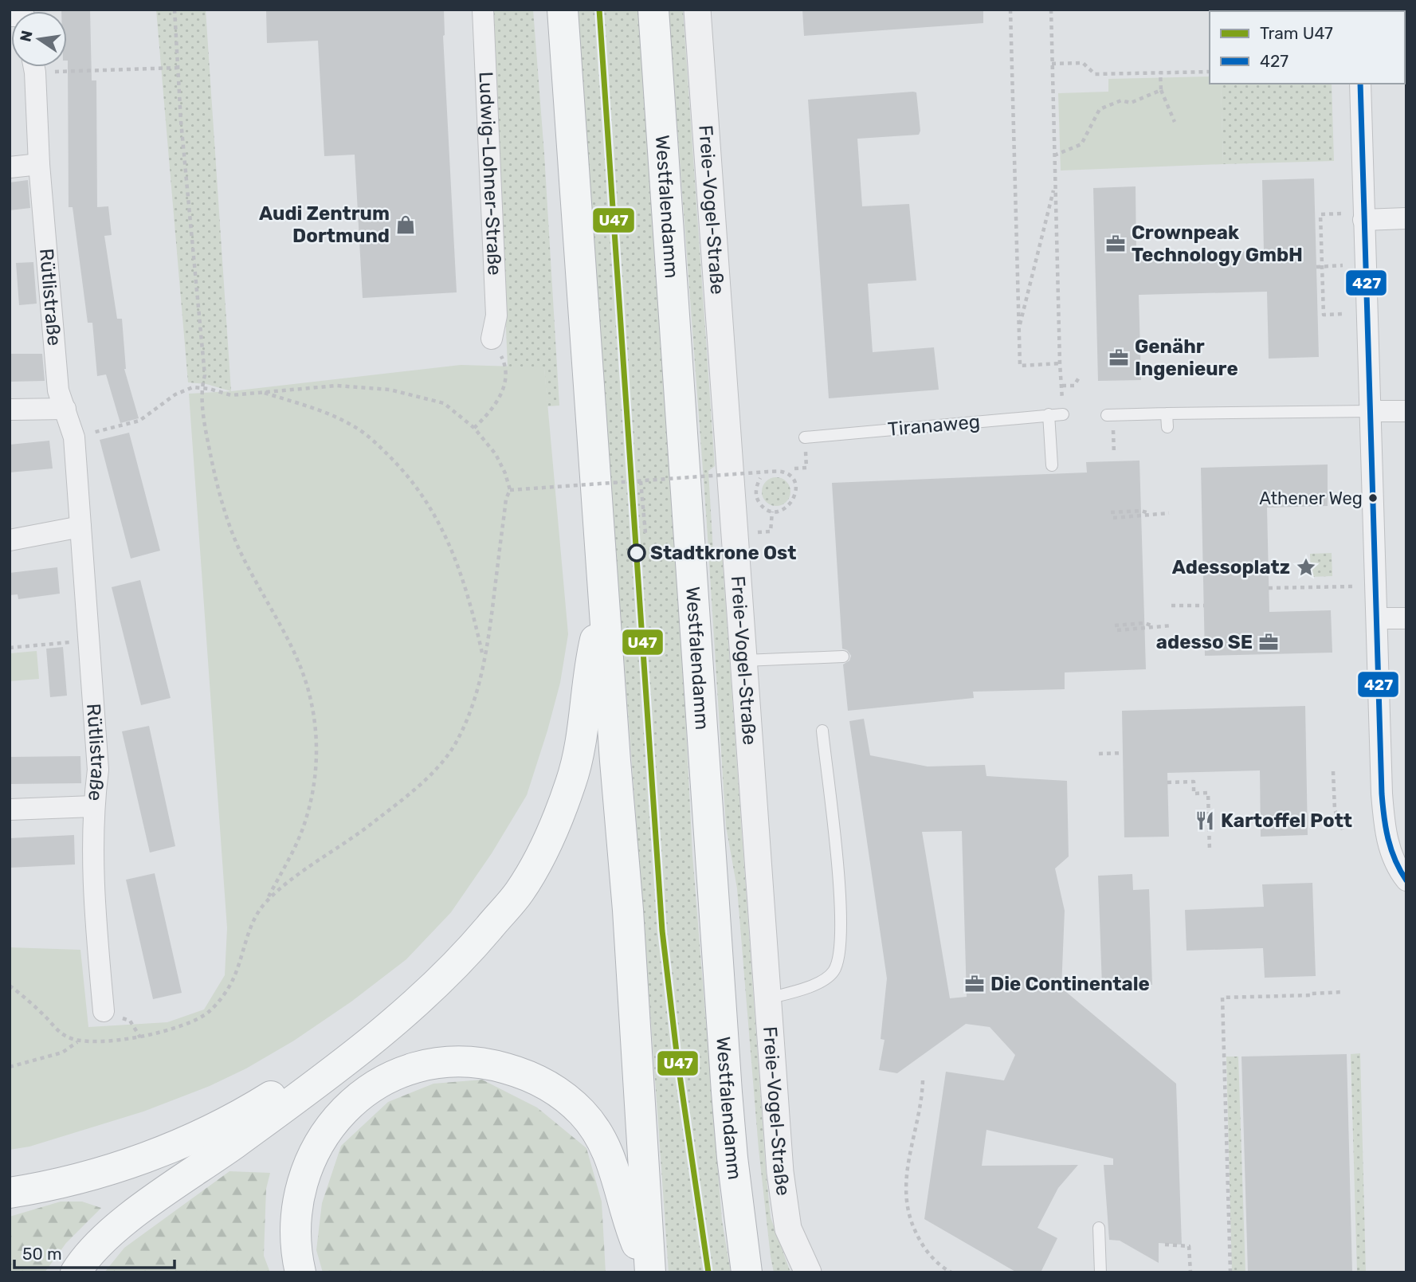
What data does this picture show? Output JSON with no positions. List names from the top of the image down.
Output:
{
  "streets": {
    "highway": ["Westfalendamm"],
    "street": ["Ludwig-Lohner-Straße", "Freie-Vogel-Straße", "Rütlistraße"],
    "lane": ["Tiranaweg"]
  },
  "places": {
    "shop": ["Audi Zentrum Dortmund"],
    "office": [
      "Crownpeak Technology GmbH",
      "Genähr Ingenieure",
      "adesso SE",
      "Die Continentale"
    ],
    "other": ["Athener Weg", "Stadtkrone Ost"],
    "place": ["Adessoplatz"],
    "restaurant": ["Kartoffel Pott"]
  },
  "lines": ["tram line U47", "transit line 427"],
  "legend": ["Tram U47", "427"],
  "scale_bar": "50 m",
  "north": "left"
}
